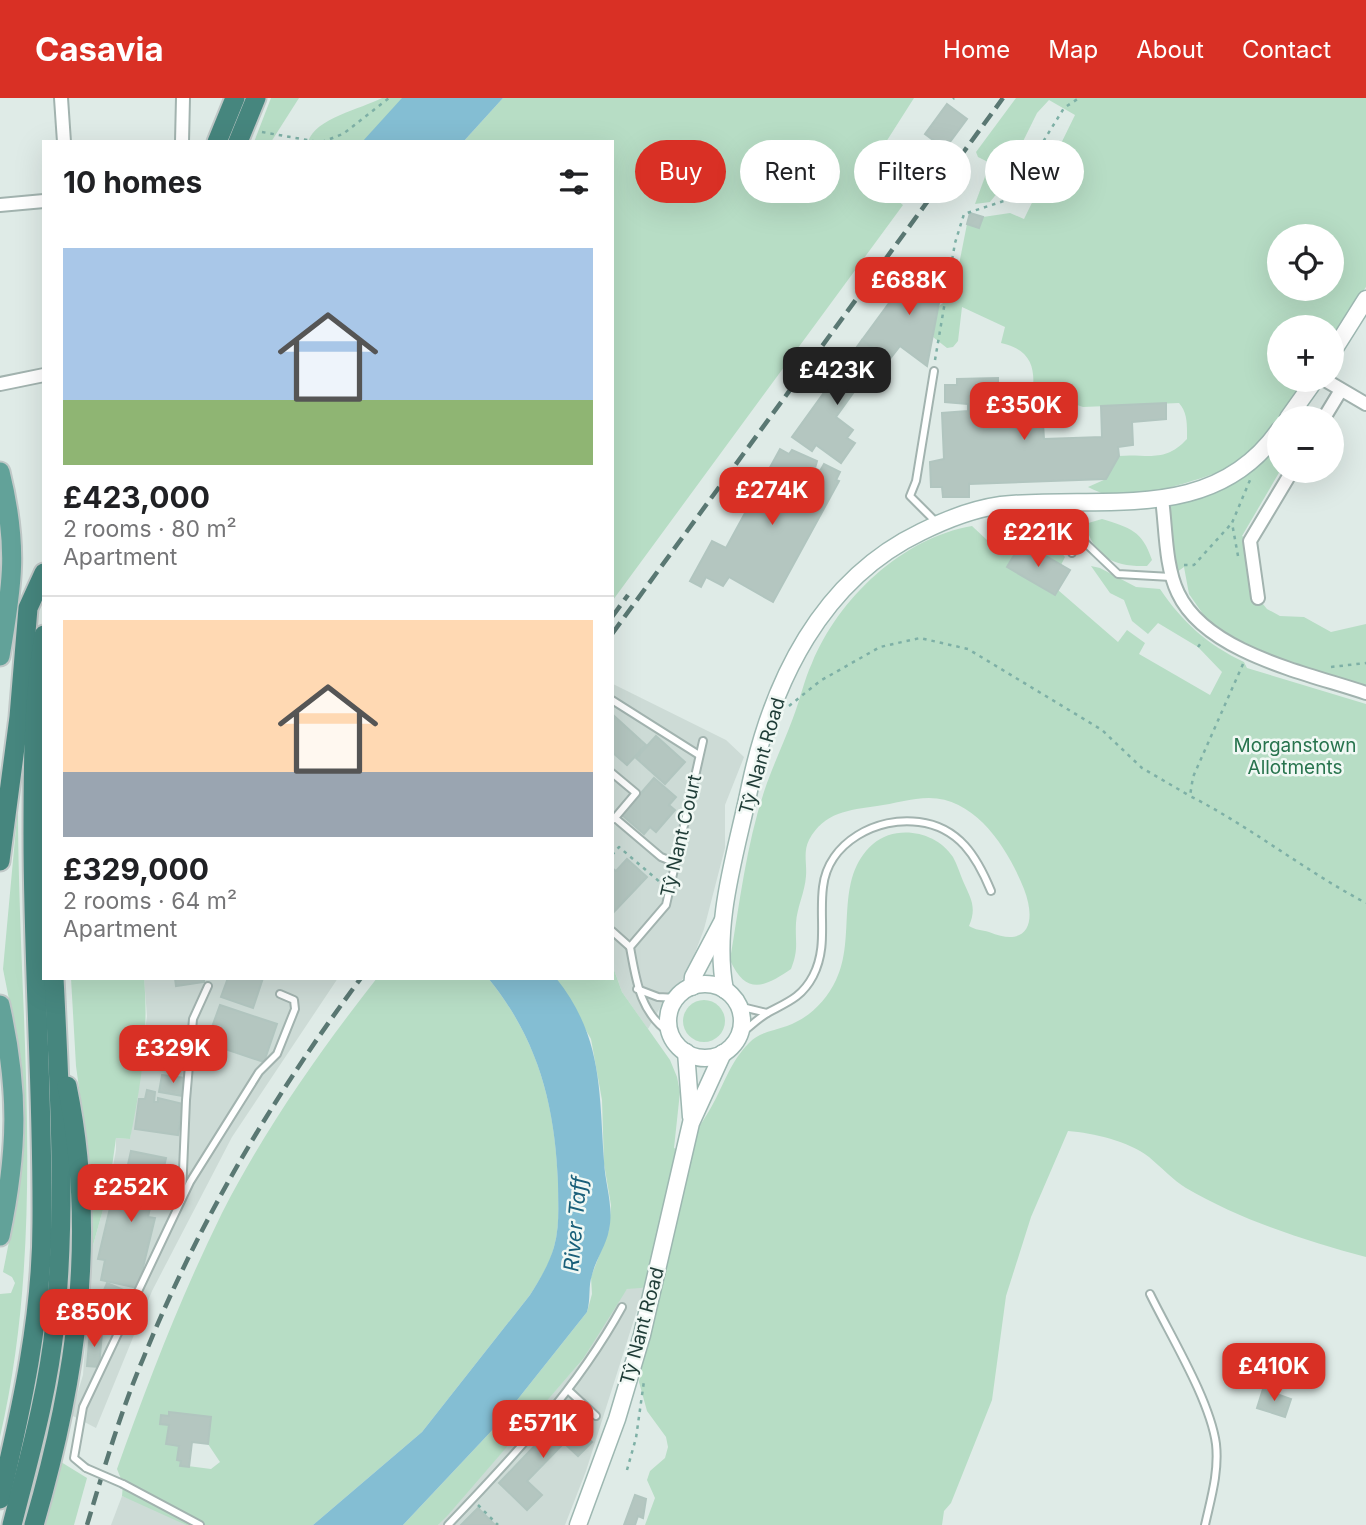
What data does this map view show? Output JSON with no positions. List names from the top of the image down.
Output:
{
  "streets": {
    "main road": ["Tŷ Nant Road"],
    "lane": ["Tŷ Nant Court"]
  },
  "water": ["River Taff"],
  "parks": ["Morganstown Allotments"],
  "page": {
    "header": "Casavia",
    "nav": [
      "Home",
      "Map",
      "About",
      "Contact"
    ],
    "chip": [
      "Buy",
      "Rent",
      "Filters",
      "New"
    ],
    "heading": "10 homes",
    "map_buttons": ["+", "−"],
    "list": [
      {
        "name": "£423,000",
        "note": "2 rooms · 80 m² · Apartment"
      },
      {
        "name": "£329,000",
        "note": "2 rooms · 64 m² · Apartment"
      }
    ],
    "price": [
      "£688K",
      "£423K",
      "£350K",
      "£274K",
      "£221K",
      "£329K",
      "£252K",
      "£850K",
      "£410K",
      "£571K"
    ]
  }
}
